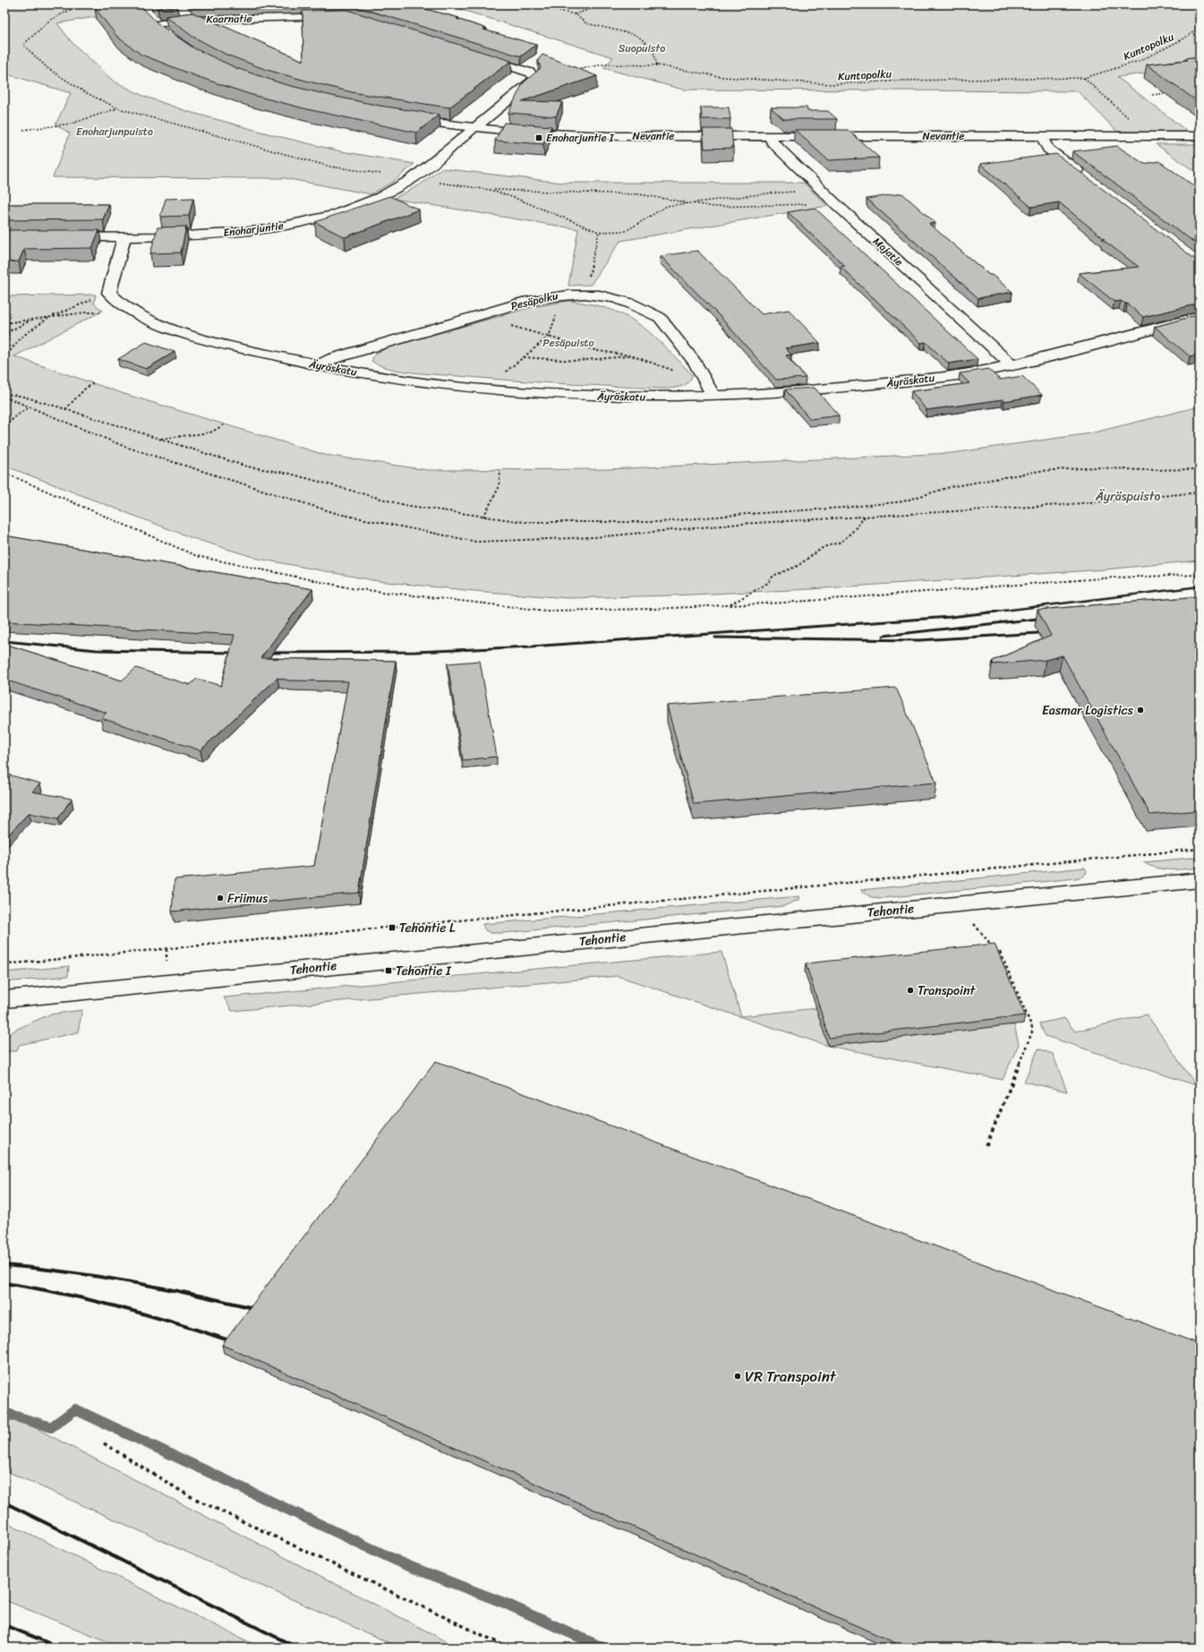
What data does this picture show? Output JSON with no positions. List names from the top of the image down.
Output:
{
  "streets": {
    "street": [
      "Kaarnatie",
      "Nevantie",
      "Enoharjuntie",
      "Majatie",
      "Pesäpolku",
      "Äyräskatu",
      "Tehontie"
    ],
    "path": ["Kuntopolku"]
  },
  "crossings": [
    ["Nevantie", "Enoharjuntie"],
    ["Nevantie", "Majatie"],
    ["Majatie", "Äyräskatu"],
    ["Pesäpolku", "Äyräskatu"]
  ],
  "parks": [
    "Suopuisto",
    "Enoharjunpuisto",
    "Pesäpuisto",
    "Äyräspuisto"
  ],
  "places": {
    "transit": ["Enoharjuntie I", "Tehontie L", "Tehontie I"],
    "other": [
      "Easmar Logistics",
      "Friimus",
      "Transpoint",
      "VR Transpoint"
    ]
  }
}
